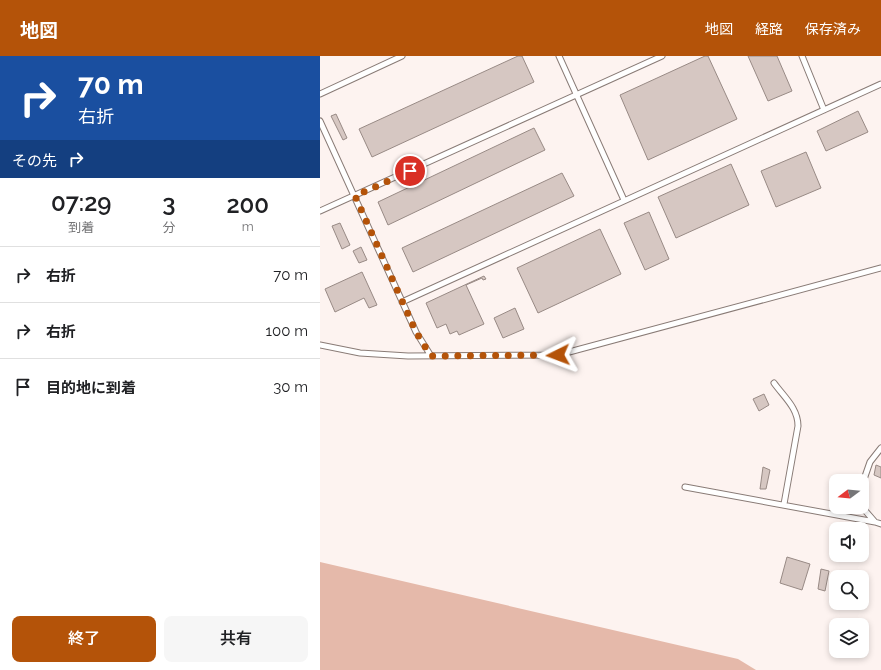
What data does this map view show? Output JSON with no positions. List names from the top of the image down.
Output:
{
  "north": "left",
  "page": {
    "header": "地図",
    "nav": ["地図", "経路", "保存済み"],
    "turn": ["70 m", "右折"],
    "then": "その先",
    "eta": [
      "07:29",
      "到着",
      "3",
      "分",
      "200",
      "m"
    ],
    "list": [
      {
        "name": "右折",
        "value": "70 m"
      },
      {
        "name": "右折",
        "value": "100 m"
      },
      {
        "name": "目的地に到着",
        "value": "30 m"
      }
    ],
    "buttons": ["終了", "共有"]
  }
}
